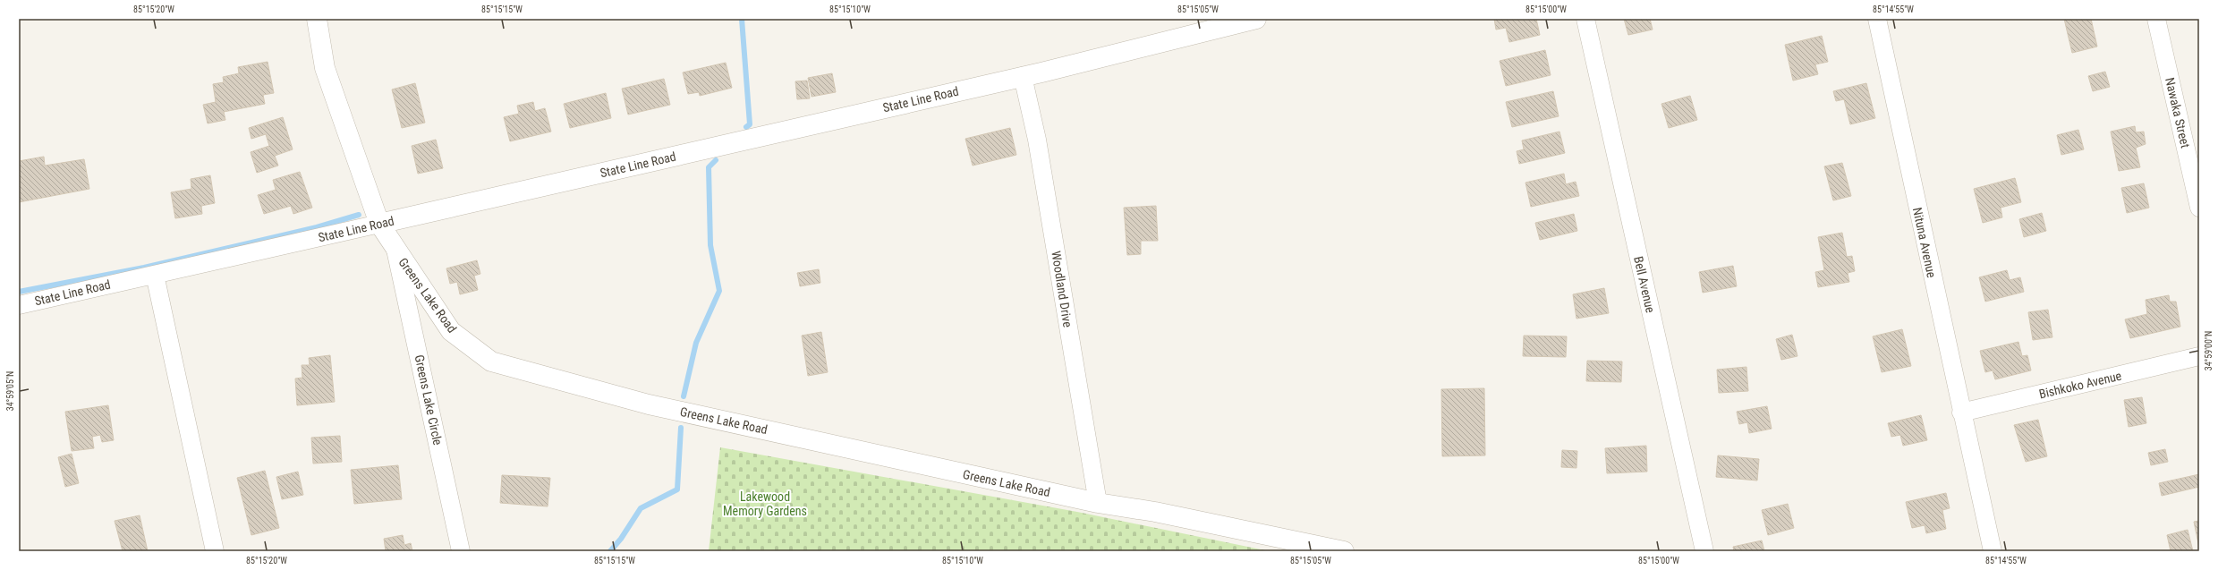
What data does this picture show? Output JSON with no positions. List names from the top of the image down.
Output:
{
  "streets": {
    "street": [
      "State Line Road",
      "Nawaka Street",
      "Nituna Avenue",
      "Bell Avenue",
      "Woodland Drive",
      "Greens Lake Road",
      "Bishkoko Avenue",
      "Greens Lake Circle"
    ]
  },
  "crossings": [
    ["State Line Road", "Woodland Drive"],
    ["State Line Road", "Greens Lake Road"],
    ["Nituna Avenue", "Bishkoko Avenue"],
    ["Woodland Drive", "Greens Lake Road"],
    ["Greens Lake Road", "Greens Lake Circle"]
  ],
  "parks": ["Lakewood Memory Gardens"],
  "coordinates": [
    "85°15'20\"W",
    "85°15'15\"W",
    "85°15'10\"W",
    "85°15'05\"W",
    "85°15'00\"W",
    "85°14'55\"W",
    "34°59'00\"N",
    "34°59'05\"N"
  ]
}
